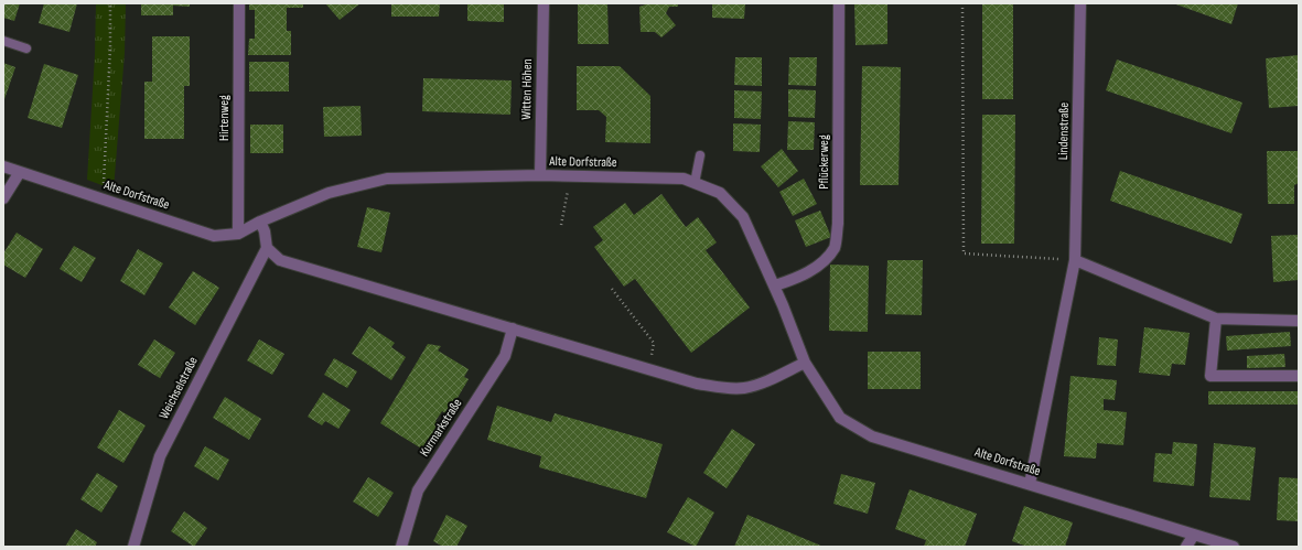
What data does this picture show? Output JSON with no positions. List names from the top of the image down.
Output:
{
  "streets": {
    "street": [
      "Witten Höhen",
      "Hirtenweg",
      "Lindenstraße",
      "Alte Dorfstraße",
      "Pflückerweg",
      "Weichselstraße",
      "Kurmarkstraße"
    ]
  },
  "crossings": [
    ["Witten Höhen", "Alte Dorfstraße"],
    ["Hirtenweg", "Alte Dorfstraße"],
    ["Lindenstraße", "Alte Dorfstraße"],
    ["Alte Dorfstraße", "Pflückerweg"]
  ]
}
